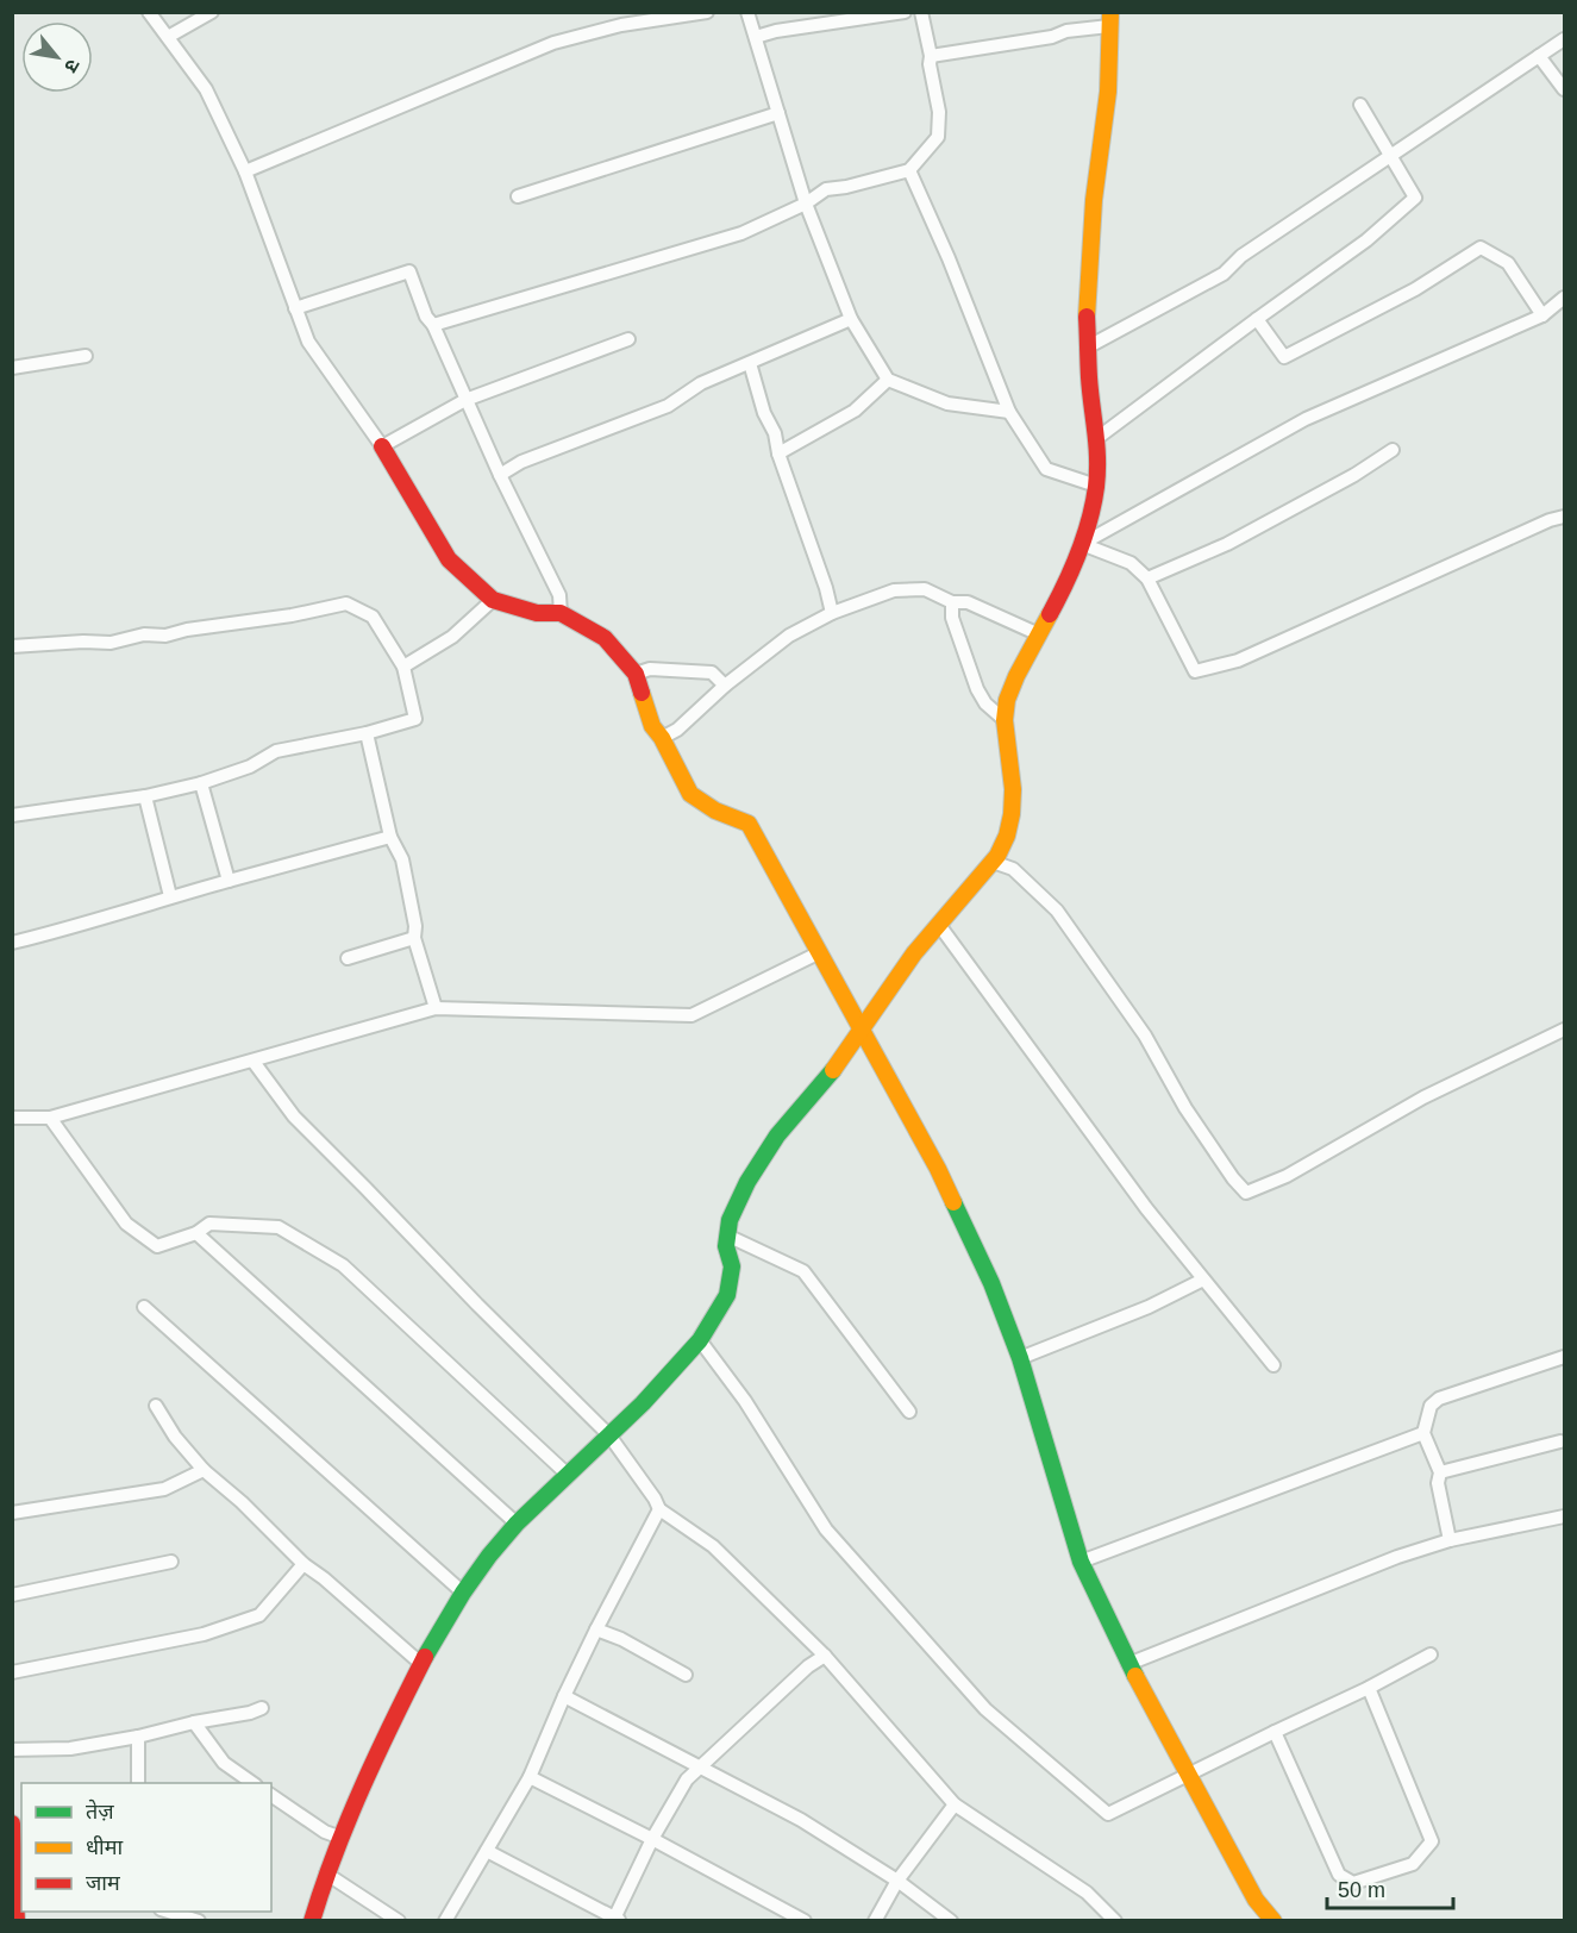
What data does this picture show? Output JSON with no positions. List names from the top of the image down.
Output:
{
  "legend": ["तेज़", "धीमा", "जाम"],
  "scale_bar": "50 m",
  "north": "bottom right"
}
